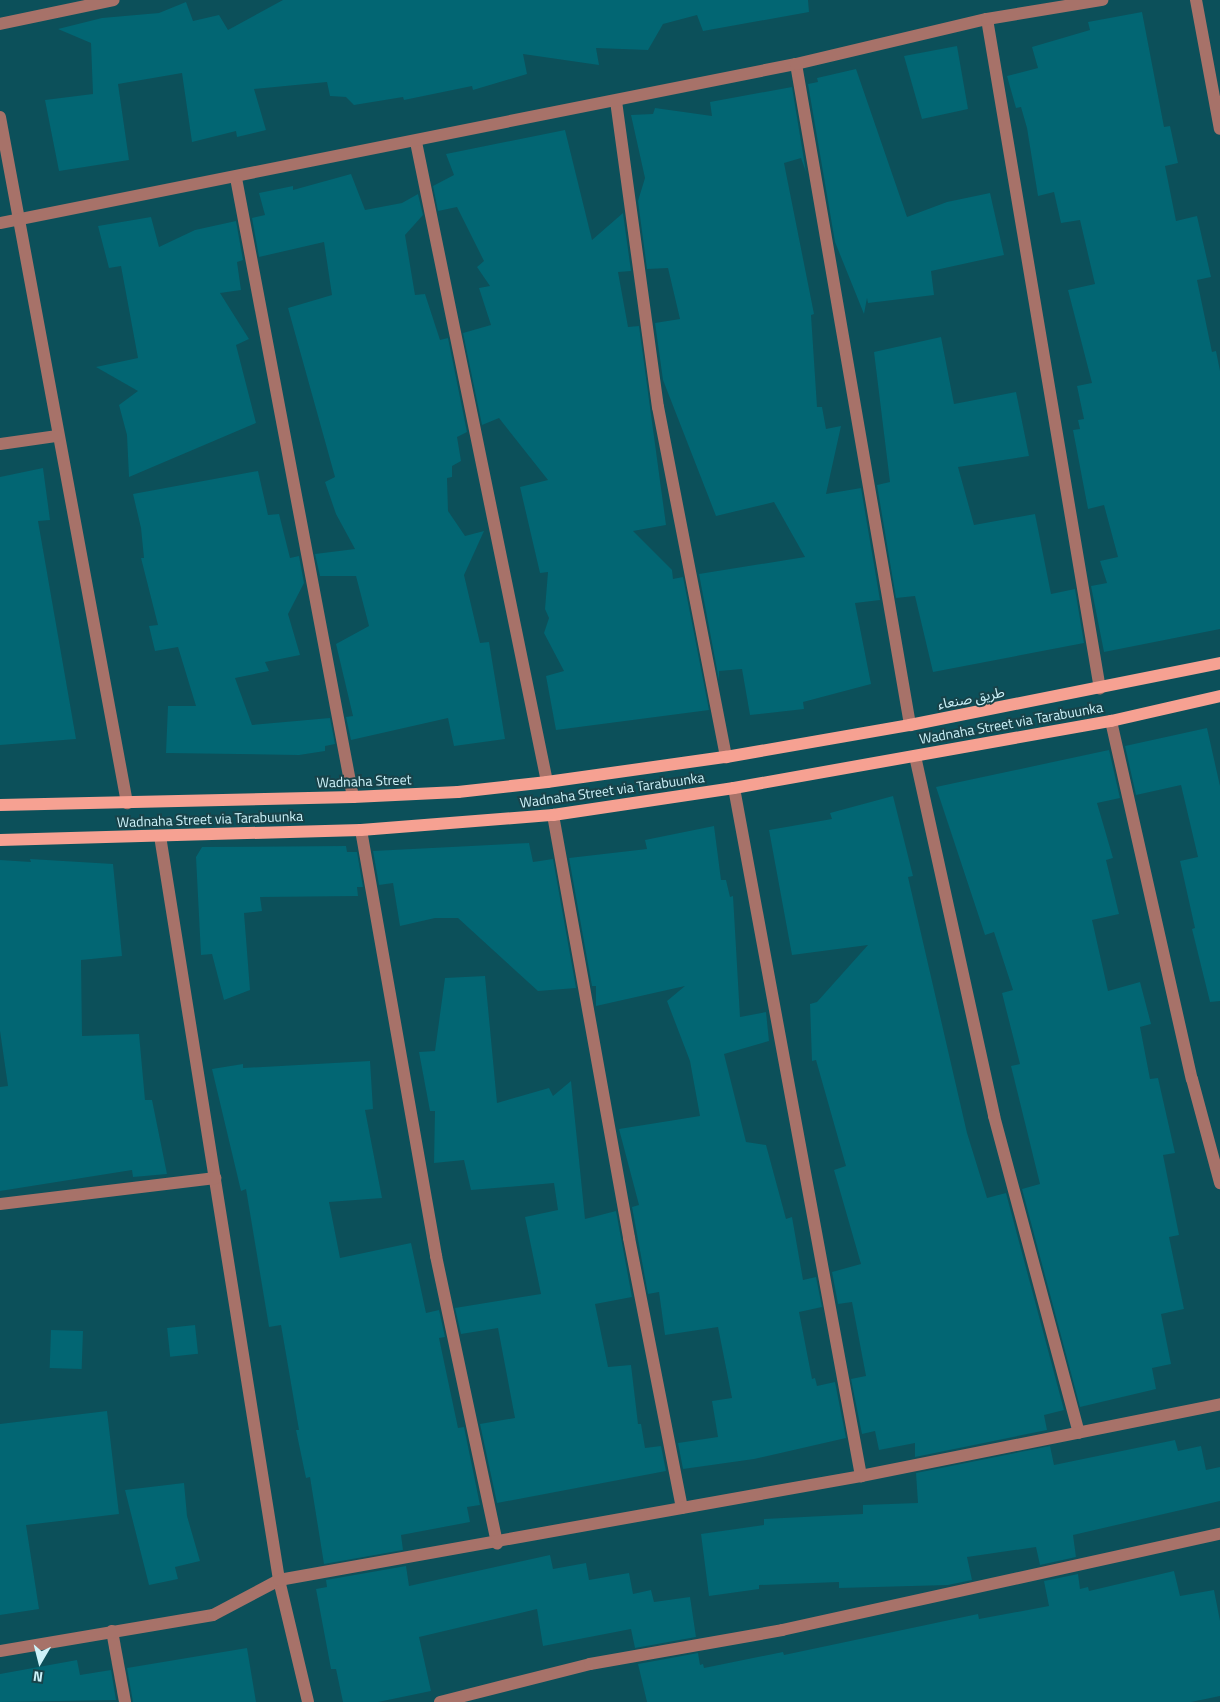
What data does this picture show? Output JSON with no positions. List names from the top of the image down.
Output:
{
  "streets": {
    "main road": ["طريق صنعاء", "Wadnaha Street via Tarabuunka", "Wadnaha Street"]
  },
  "crossings": [
    ["طريق صنعاء", "Wadnaha Street"]
  ],
  "north": "bottom"
}
